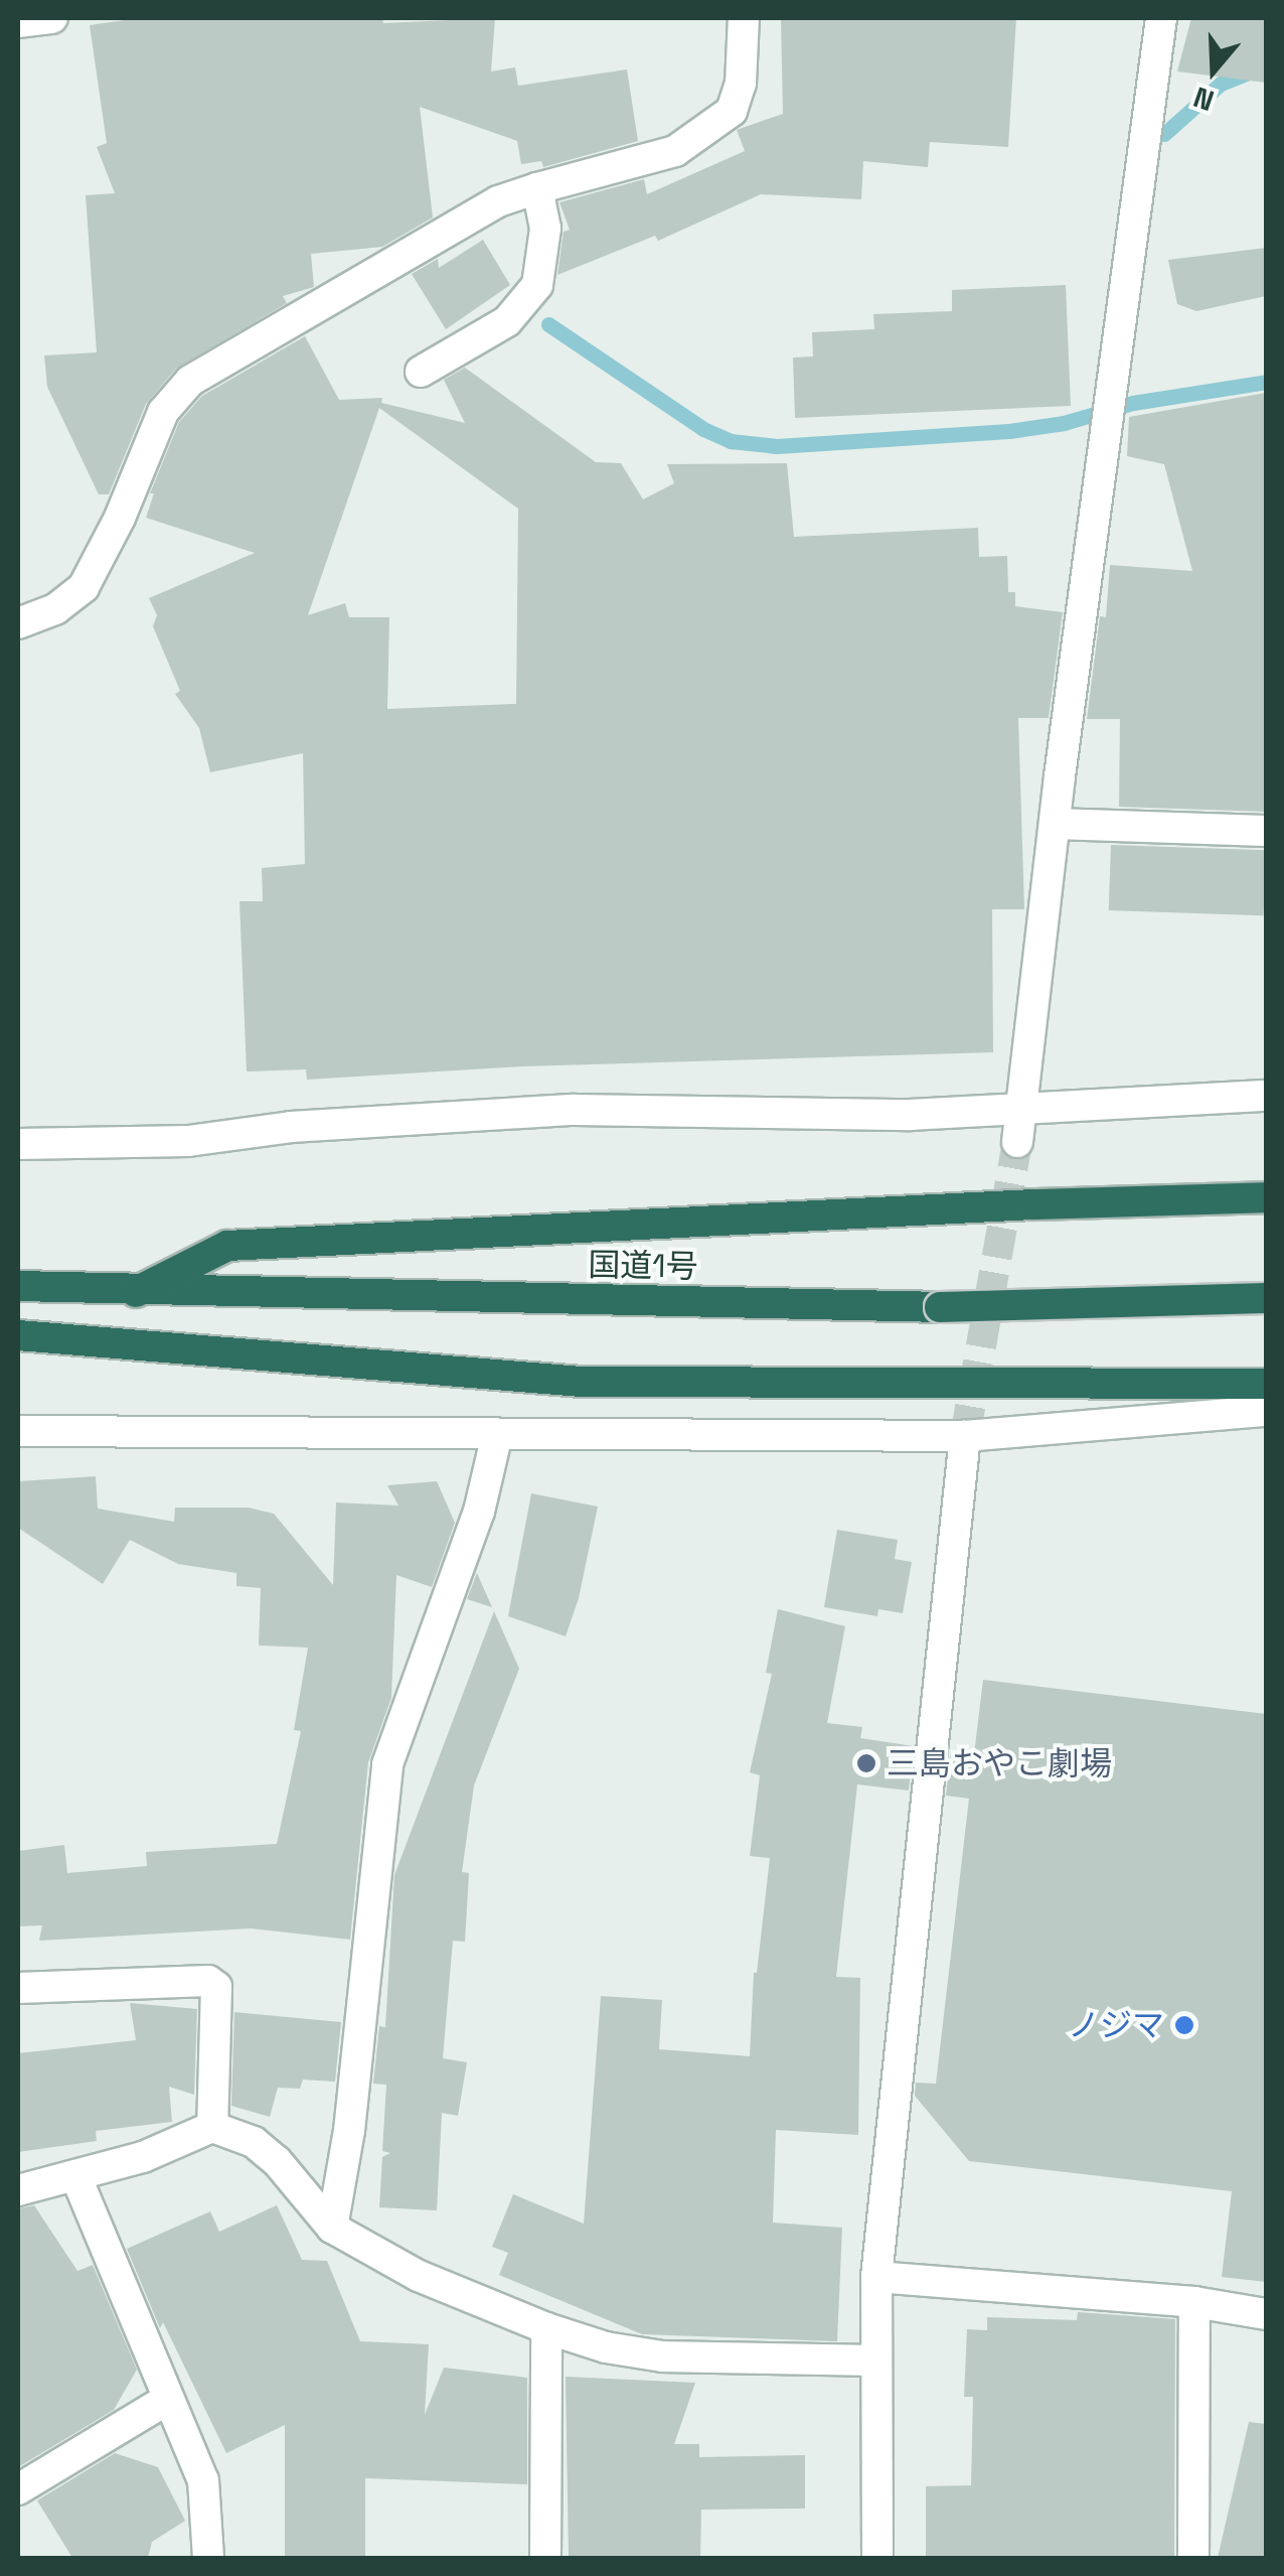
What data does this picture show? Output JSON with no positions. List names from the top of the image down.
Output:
{
  "streets": {
    "highway": ["国道1号"]
  },
  "places": ["三島おやこ劇場", "ノジマ"],
  "north": "bottom"
}
